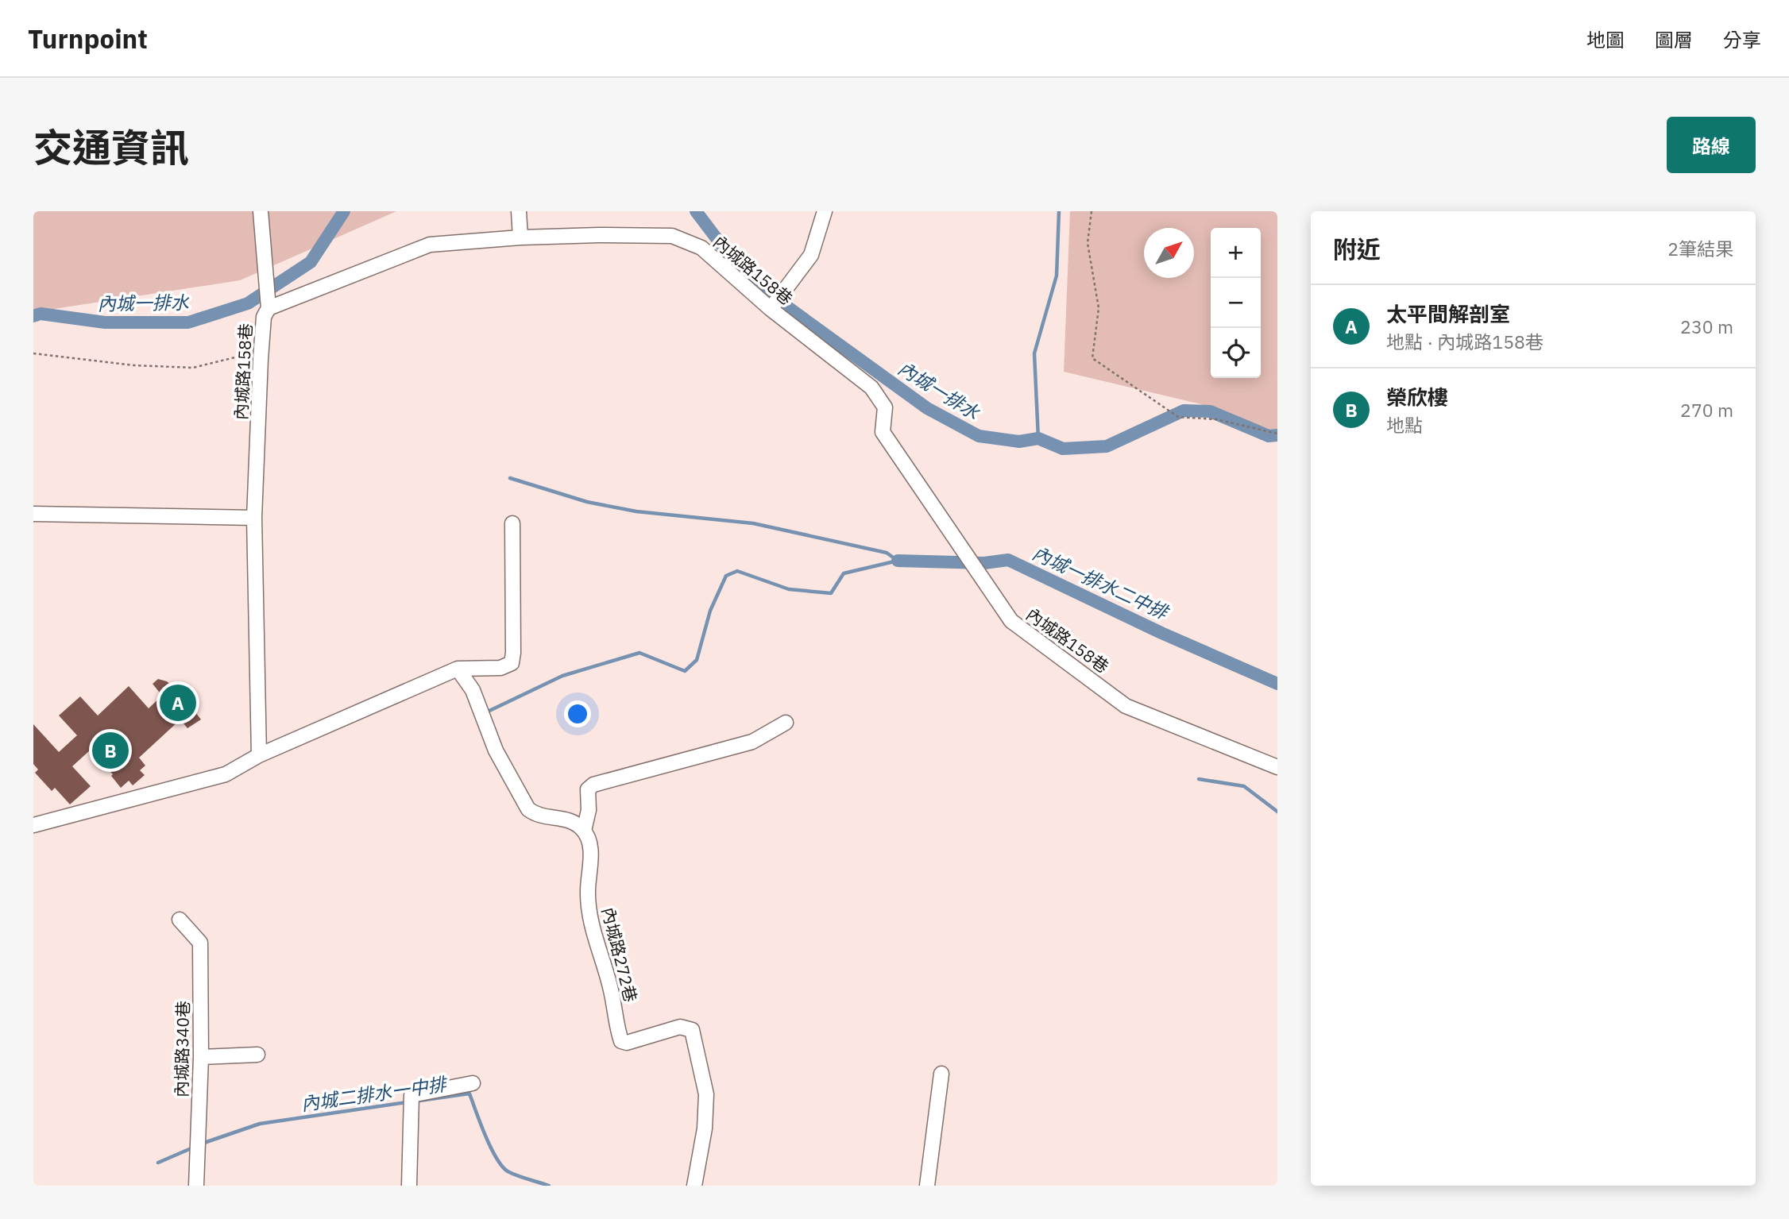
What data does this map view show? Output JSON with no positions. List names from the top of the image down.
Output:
{
  "streets": {
    "street": ["內城路158巷", "內城路272巷", "內城路340巷"]
  },
  "water": ["內城一排水", "內城一排水二中排", "內城二排水一中排"],
  "north": "top right",
  "page": {
    "header": "Turnpoint",
    "nav": ["地圖", "圖層", "分享"],
    "title": "交通資訊",
    "buttons": "路線",
    "heading": ["附近", "2筆結果"],
    "map_buttons": ["+", "−"],
    "list": [
      {
        "mark": "A",
        "name": "太平間解剖室",
        "note": "地點 · 內城路158巷",
        "value": "230 m"
      },
      {
        "mark": "B",
        "name": "榮欣樓",
        "note": "地點",
        "value": "270 m"
      }
    ],
    "pins": ["A", "B"]
  }
}
